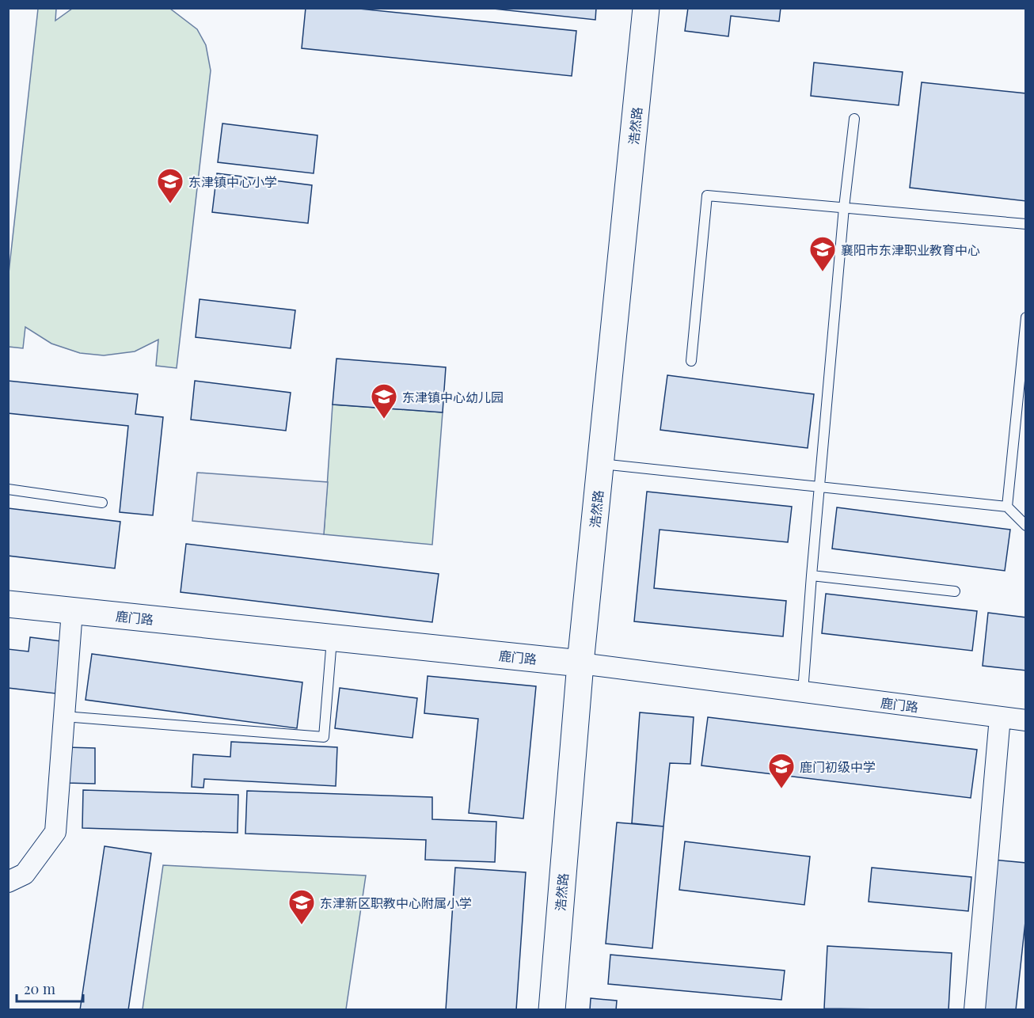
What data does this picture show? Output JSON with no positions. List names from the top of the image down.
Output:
{
  "streets": {
    "street": ["浩然路", "鹿门路"]
  },
  "crossings": [
    ["浩然路", "鹿门路"]
  ],
  "places": {
    "school or university": [
      "东津镇中心小学",
      "襄阳市东津职业教育中心",
      "东津镇中心幼儿园",
      "鹿门初级中学",
      "东津新区职教中心附属小学"
    ]
  },
  "scale_bar": "20 m"
}
